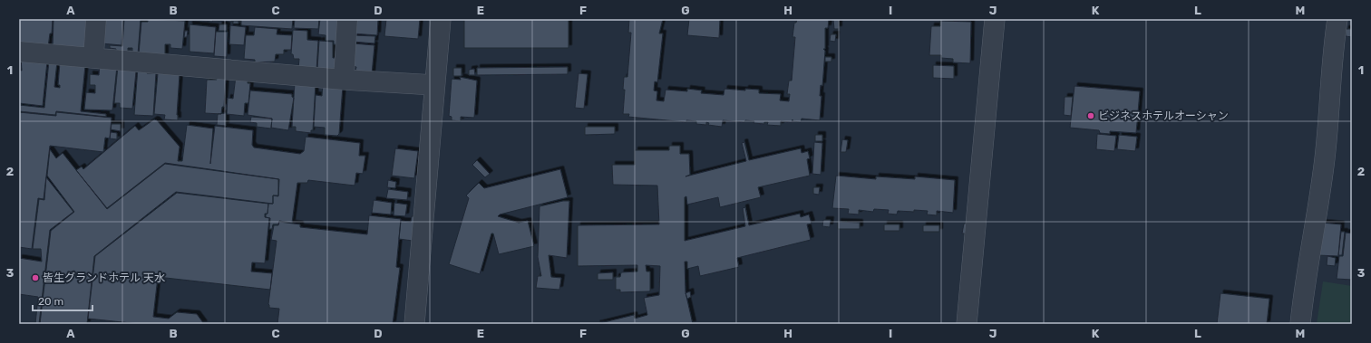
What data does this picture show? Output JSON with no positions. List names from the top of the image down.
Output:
{
  "places": ["ビジネスホテルオーシャン", "皆生グランドホテル 天水"],
  "scale_bar": "20 m",
  "grid": {
    "columns": [
      "A",
      "B",
      "C",
      "D",
      "E",
      "F",
      "G",
      "H",
      "I",
      "J",
      "K",
      "L",
      "M"
    ],
    "rows": ["1", "2", "3"]
  }
}
